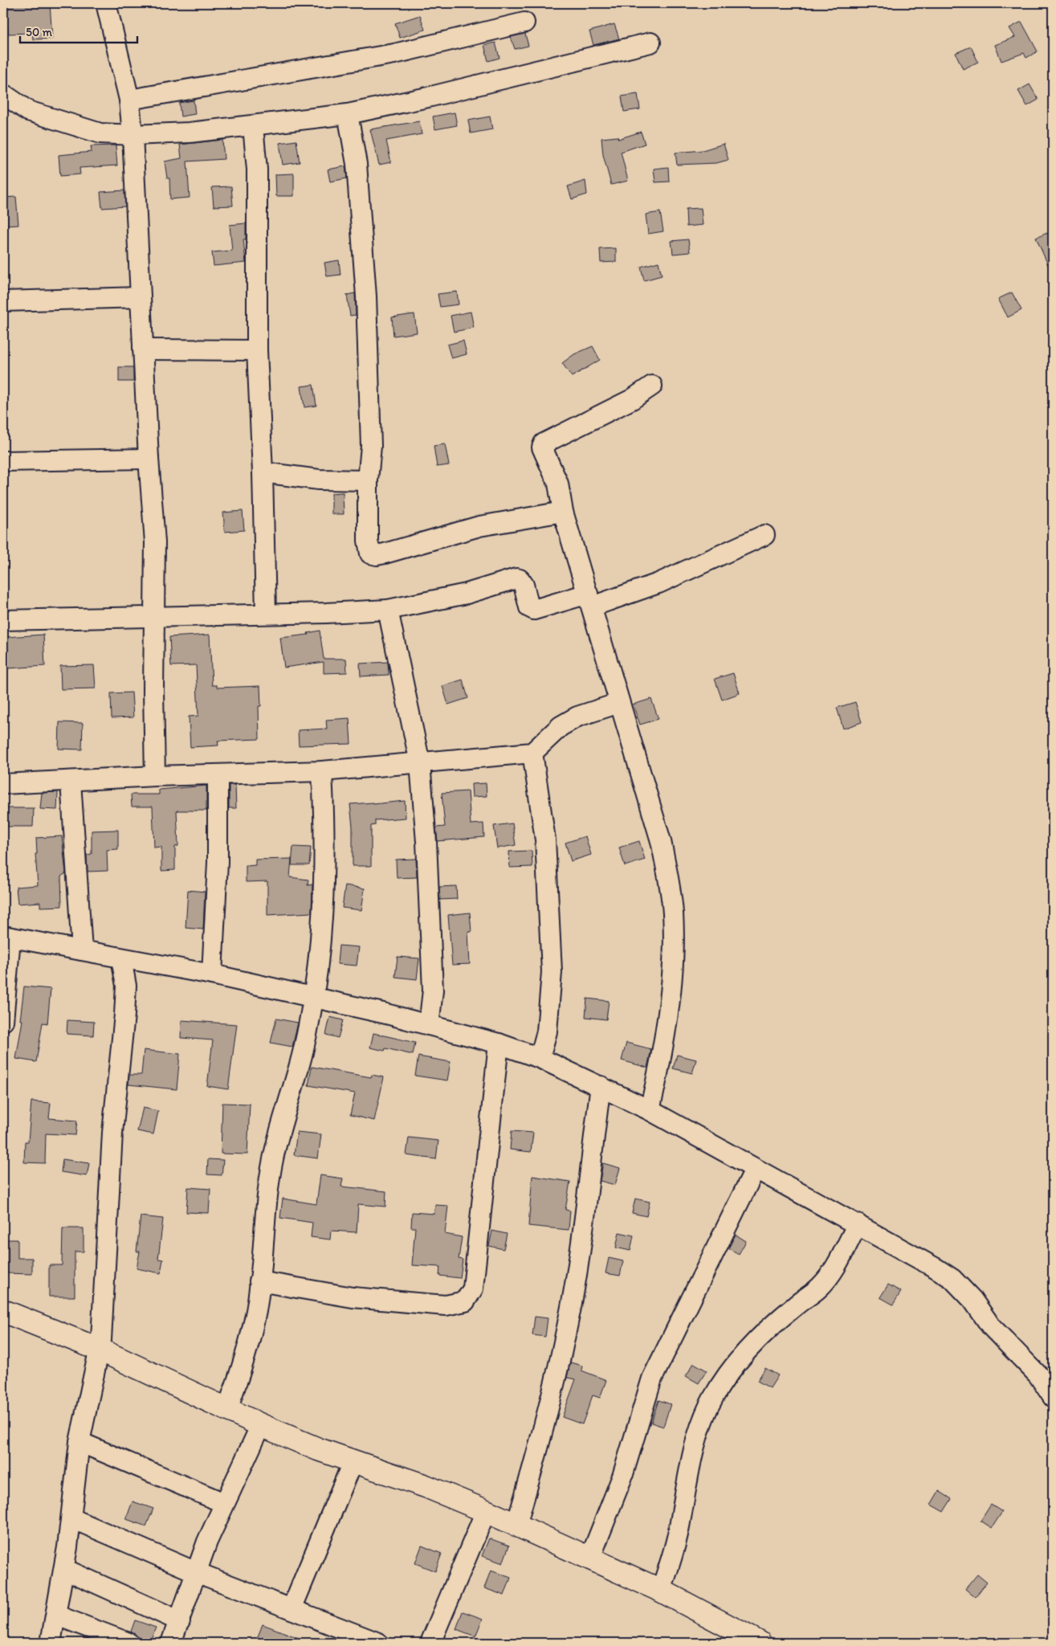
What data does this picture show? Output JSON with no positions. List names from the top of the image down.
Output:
{
  "scale_bar": "50 m"
}
